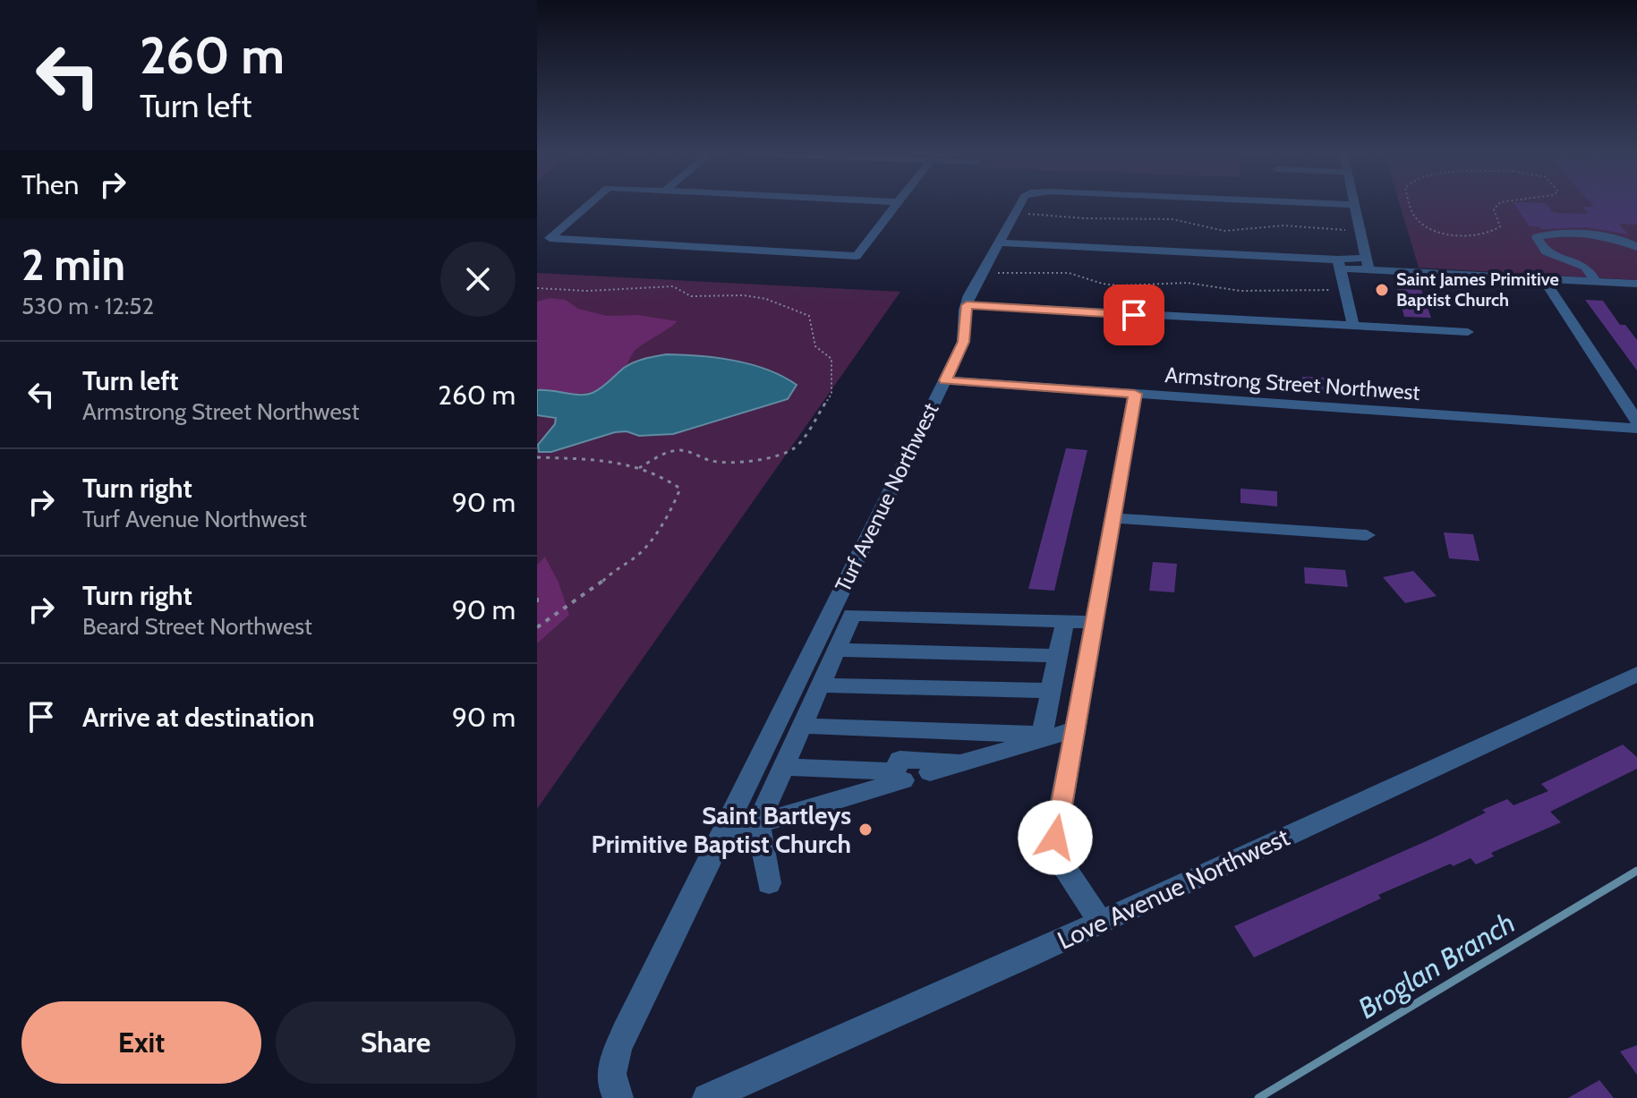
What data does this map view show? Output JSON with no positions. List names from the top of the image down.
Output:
{
  "streets": {
    "street": ["Armstrong Street Northwest", "Turf Avenue Northwest", "Love Avenue Northwest"]
  },
  "crossings": [
    ["Armstrong Street Northwest", "Turf Avenue Northwest"]
  ],
  "water": ["Broglan Branch"],
  "places": ["Saint James Primitive Baptist Church", "Saint Bartleys Primitive Baptist Church"],
  "page": {
    "turn": ["260 m", "Turn left"],
    "then": "Then",
    "heading": ["2 min", "530 m · 12:52"],
    "list": [
      {
        "name": "Turn left",
        "note": "Armstrong Street Northwest",
        "value": "260 m"
      },
      {
        "name": "Turn right",
        "note": "Turf Avenue Northwest",
        "value": "90 m"
      },
      {
        "name": "Turn right",
        "note": "Beard Street Northwest",
        "value": "90 m"
      },
      {
        "name": "Arrive at destination",
        "value": "90 m"
      }
    ],
    "buttons": ["Exit", "Share"]
  }
}
